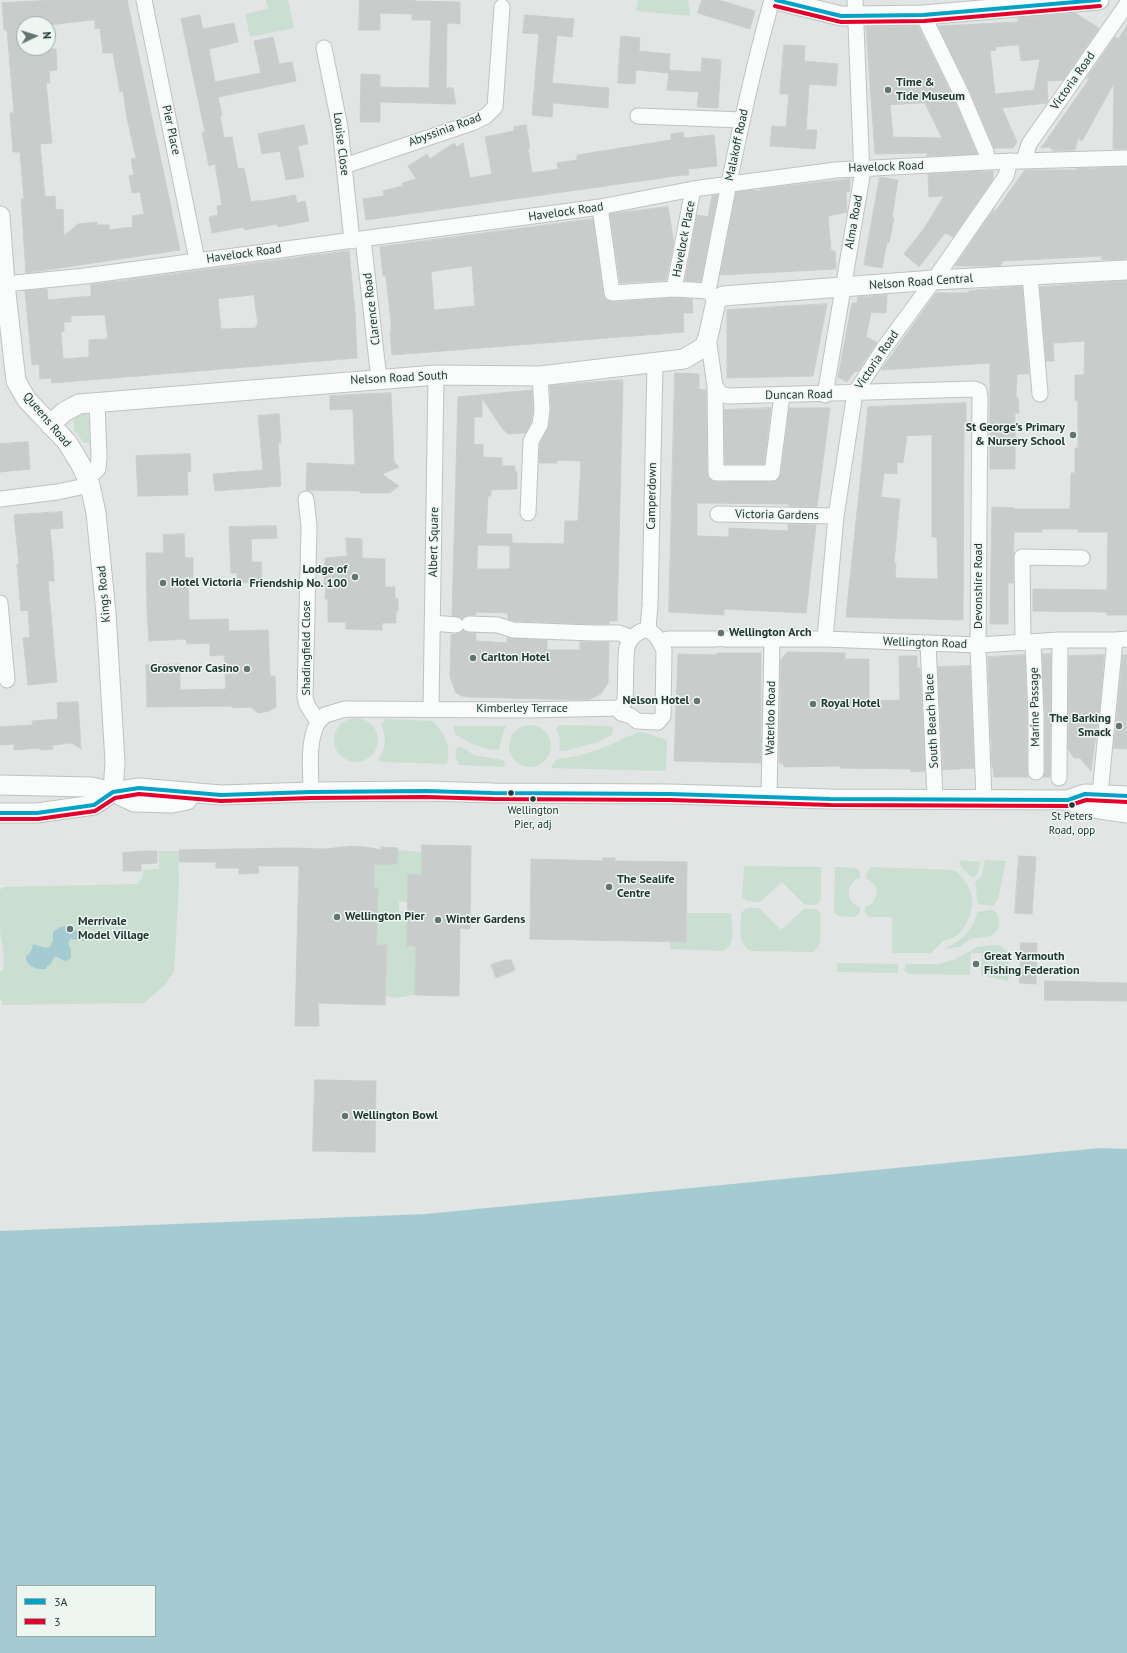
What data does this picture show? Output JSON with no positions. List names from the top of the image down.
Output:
{
  "streets": {
    "street": [
      "Victoria Road",
      "Pier Place",
      "Abyssinia Road",
      "Louise Close",
      "Malakoff Road",
      "Havelock Road",
      "Alma Road",
      "Havelock Place",
      "Nelson Road Central",
      "Clarence Road",
      "Nelson Road South",
      "Duncan Road",
      "Queens Road",
      "Camperdown",
      "Victoria Gardens",
      "Albert Square",
      "Devonshire Road",
      "Kings Road",
      "Wellington Road",
      "Shadingfield Close",
      "Marine Passage",
      "Kimberley Terrace",
      "Waterloo Road",
      "South Beach Place"
    ]
  },
  "crossings": [
    ["Victoria Road", "Havelock Road"],
    ["Victoria Road", "Nelson Road Central"],
    ["Victoria Road", "Duncan Road"],
    ["Victoria Road", "Victoria Gardens"],
    ["Victoria Road", "Wellington Road"],
    ["Pier Place", "Havelock Road"],
    ["Abyssinia Road", "Louise Close"],
    ["Louise Close", "Havelock Road"],
    ["Louise Close", "Clarence Road"],
    ["Malakoff Road", "Havelock Road"],
    ["Malakoff Road", "Nelson Road Central"],
    ["Malakoff Road", "Nelson Road South"],
    ["Havelock Road", "Alma Road"],
    ["Havelock Road", "Havelock Place"],
    ["Havelock Road", "Clarence Road"],
    ["Havelock Road", "Queens Road"],
    ["Alma Road", "Nelson Road Central"],
    ["Alma Road", "Duncan Road"],
    ["Nelson Road Central", "Nelson Road South"],
    ["Clarence Road", "Nelson Road South"],
    ["Nelson Road South", "Queens Road"],
    ["Nelson Road South", "Camperdown"],
    ["Nelson Road South", "Albert Square"],
    ["Duncan Road", "Devonshire Road"],
    ["Queens Road", "Kings Road"],
    ["Albert Square", "Kimberley Terrace"],
    ["Devonshire Road", "Wellington Road"],
    ["Wellington Road", "Marine Passage"],
    ["Wellington Road", "Waterloo Road"],
    ["Wellington Road", "South Beach Place"],
    ["Shadingfield Close", "Kimberley Terrace"]
  ],
  "places": [
    "Time & Tide Museum",
    "St George's Primary & Nursery School",
    "Lodge of Friendship No. 100",
    "Hotel Victoria",
    "Wellington Arch",
    "Carlton Hotel",
    "Grosvenor Casino",
    "Nelson Hotel",
    "Royal Hotel",
    "The Barking Smack",
    "Wellington Pier, adj",
    "St Peters Road, opp",
    "The Sealife Centre",
    "Wellington Pier",
    "Winter Gardens",
    "Merrivale Model Village",
    "Great Yarmouth Fishing Federation",
    "Wellington Bowl"
  ],
  "lines": ["transit line 3A", "transit line 3"],
  "legend": ["3A", "3"],
  "north": "right"
}
